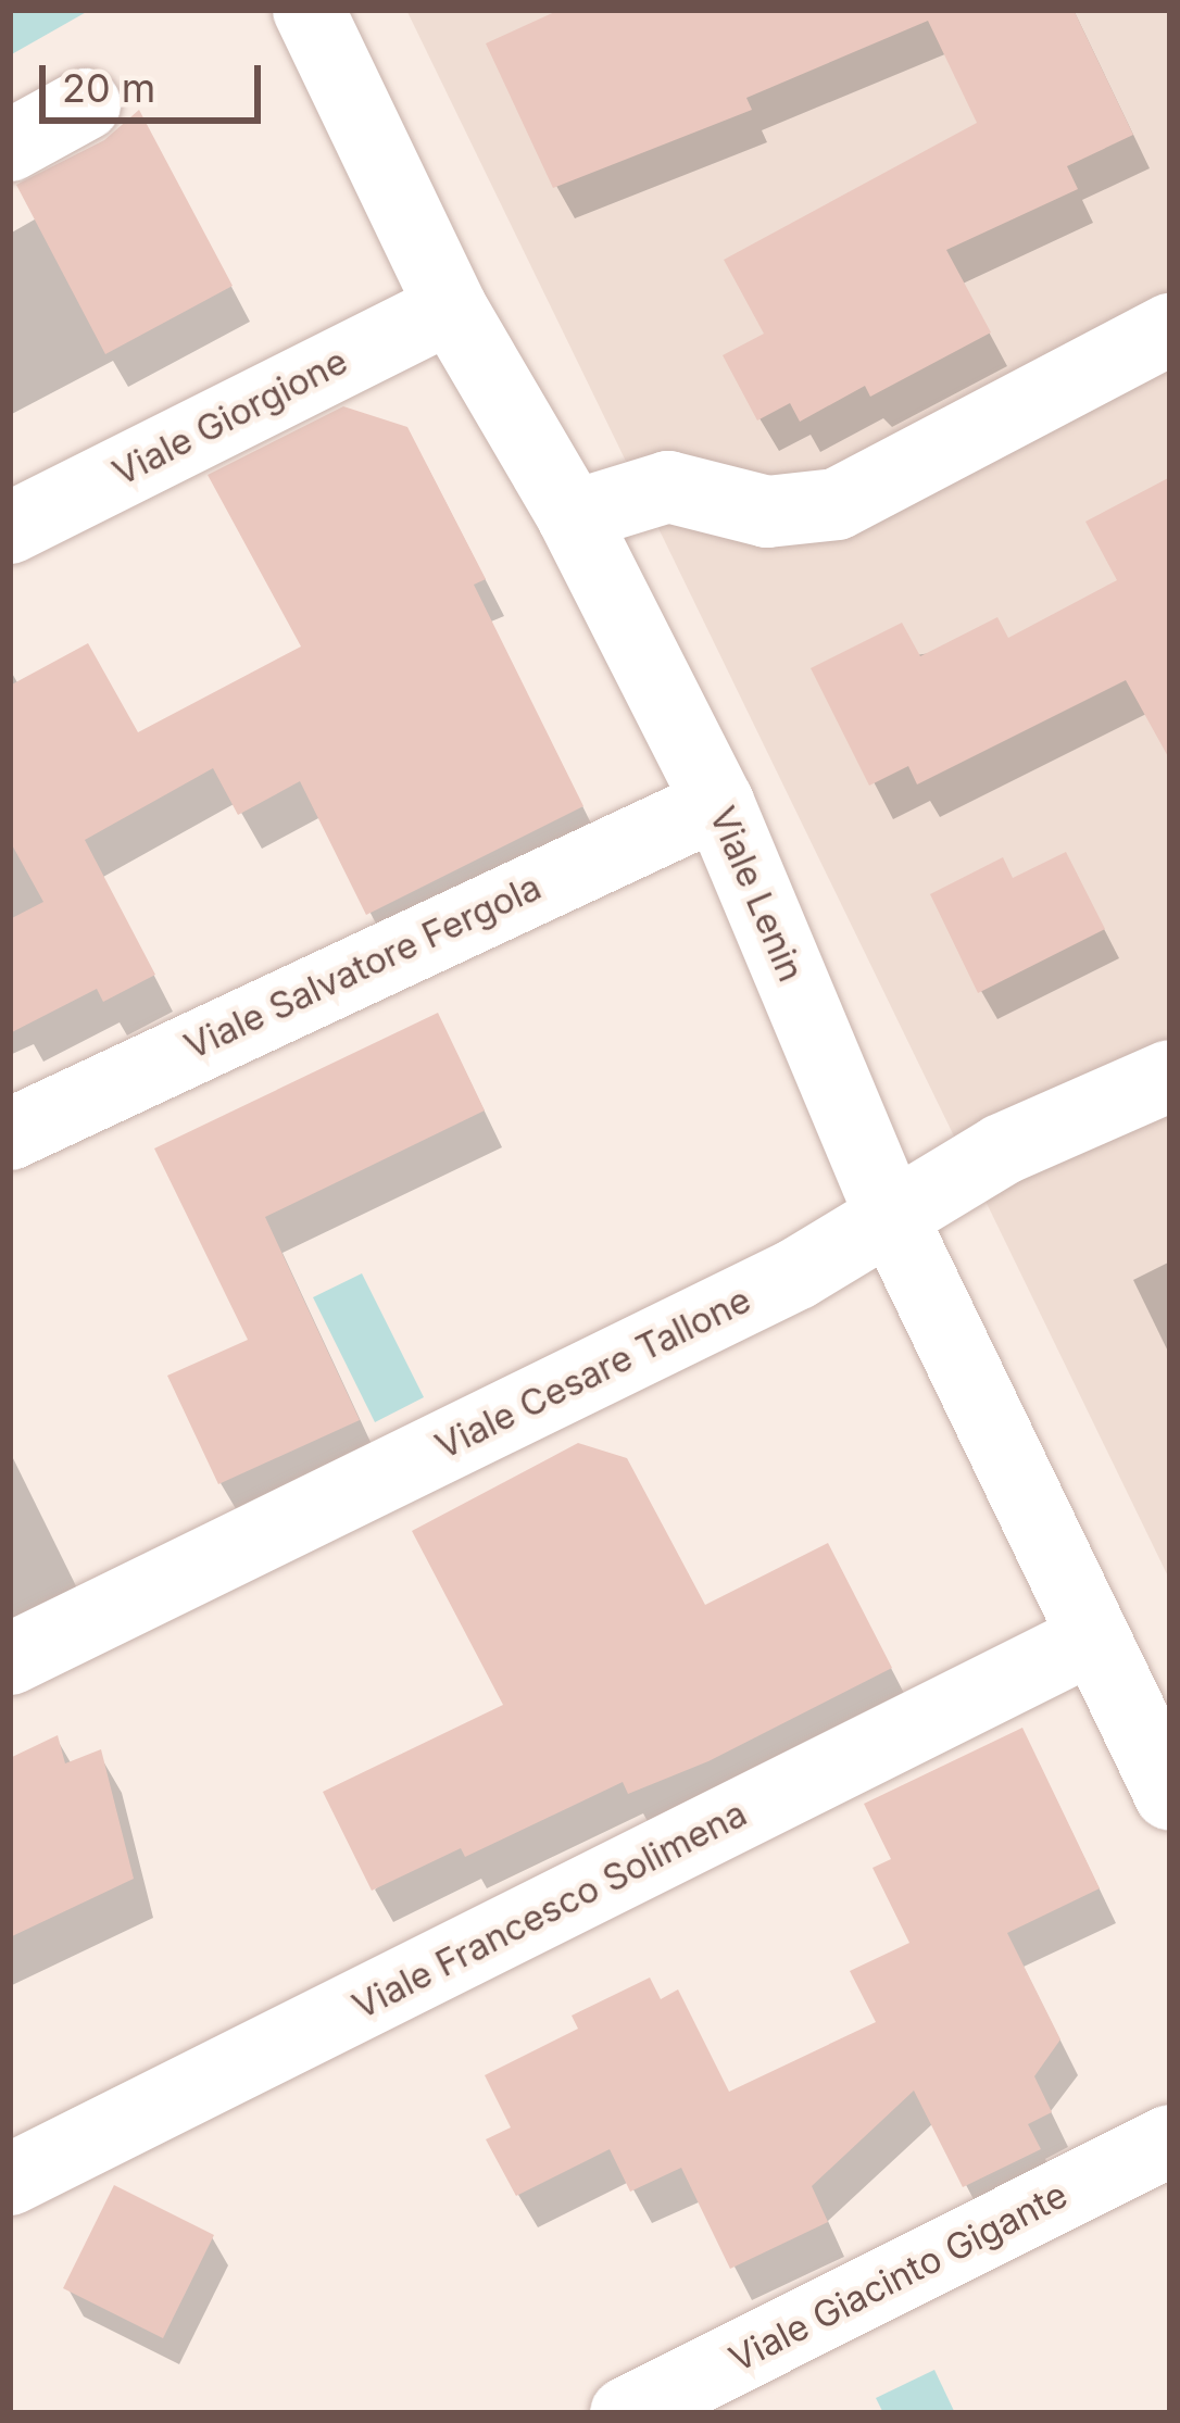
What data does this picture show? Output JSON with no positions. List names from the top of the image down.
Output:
{
  "streets": {
    "street": [
      "Viale Giorgione",
      "Viale Lenin",
      "Viale Salvatore Fergola",
      "Viale Cesare Tallone",
      "Viale Francesco Solimena",
      "Viale Giacinto Gigante"
    ]
  },
  "crossings": [
    ["Viale Giorgione", "Viale Lenin"],
    ["Viale Lenin", "Viale Salvatore Fergola"],
    ["Viale Lenin", "Viale Cesare Tallone"],
    ["Viale Lenin", "Viale Francesco Solimena"]
  ],
  "scale_bar": "20 m"
}
